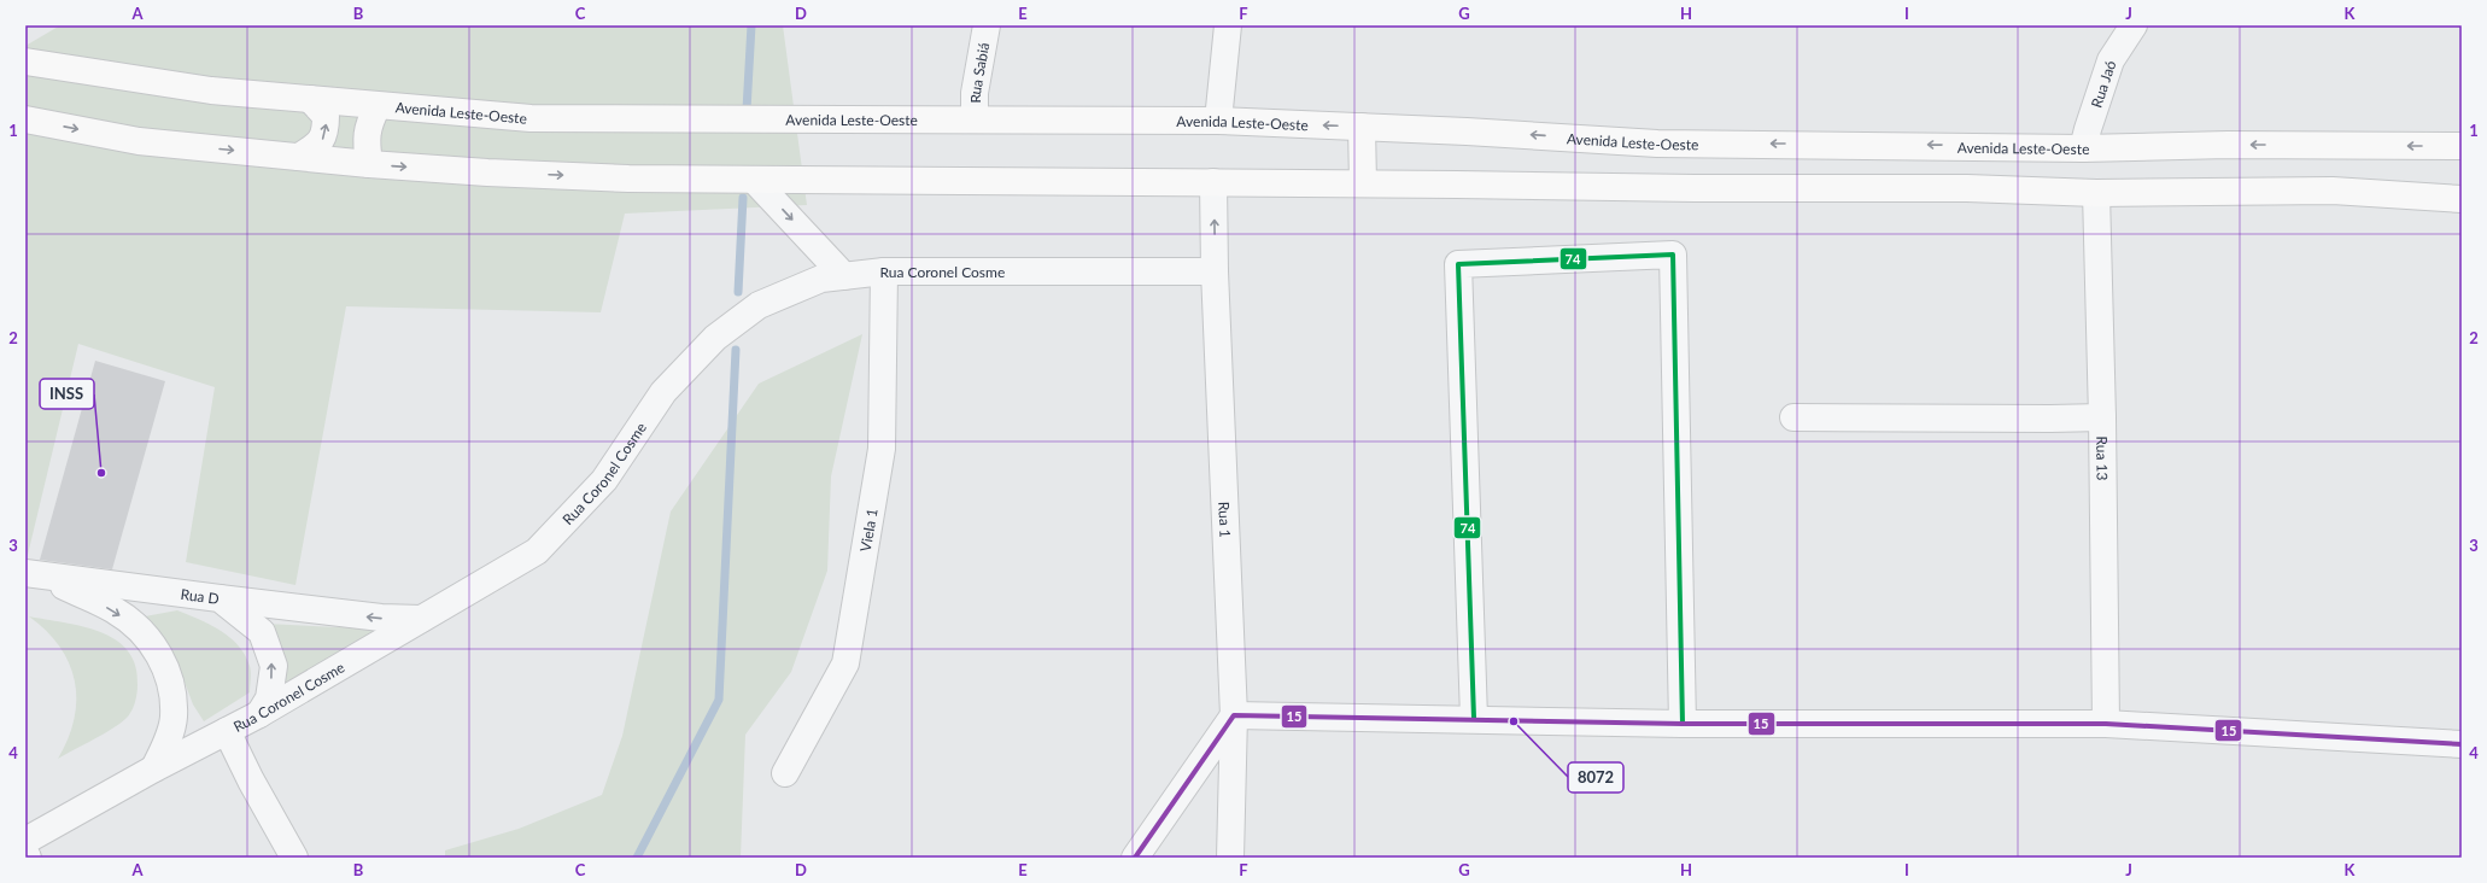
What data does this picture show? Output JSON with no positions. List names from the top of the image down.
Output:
{
  "streets": {
    "main road": ["Avenida Leste-Oeste"],
    "street": [
      "Rua Sabiá",
      "Rua Jaó",
      "Rua Coronel Cosme",
      "Rua 13",
      "Rua 1",
      "Viela 1",
      "Rua D"
    ]
  },
  "crossings": [
    ["Rua Sabiá", "Avenida Leste-Oeste"],
    ["Rua Jaó", "Avenida Leste-Oeste"],
    ["Rua Coronel Cosme", "Rua 1"],
    ["Rua Coronel Cosme", "Viela 1"],
    ["Rua Coronel Cosme", "Rua D"]
  ],
  "places": ["INSS", "8072"],
  "lines": ["transit line 74", "transit line 15"],
  "grid": {
    "columns": [
      "A",
      "B",
      "C",
      "D",
      "E",
      "F",
      "G",
      "H",
      "I",
      "J",
      "K"
    ],
    "rows": [
      "1",
      "2",
      "3",
      "4"
    ]
  }
}
